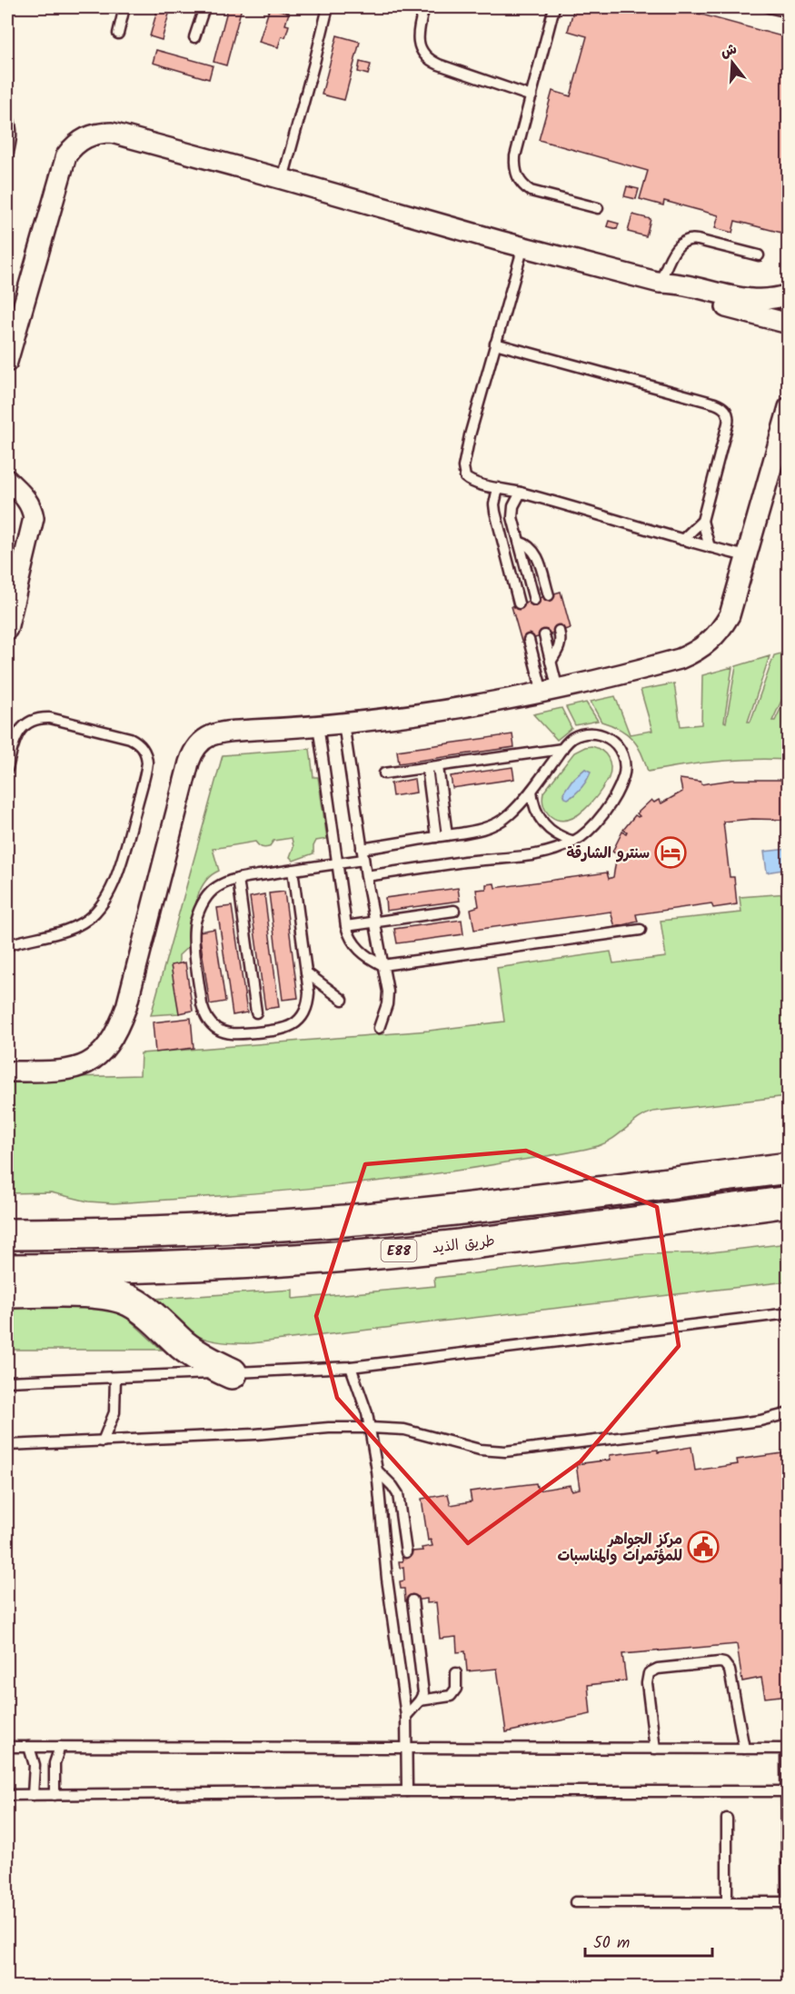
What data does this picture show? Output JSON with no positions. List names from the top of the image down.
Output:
{
  "streets": {
    "highway": ["طريق الذيد", "E88"]
  },
  "places": {
    "hotel": ["سنترو الشارقة"],
    "public building": ["مركز الجواهر للمؤتمرات والمناسبات"]
  },
  "scale_bar": "50 m",
  "north": "top"
}
